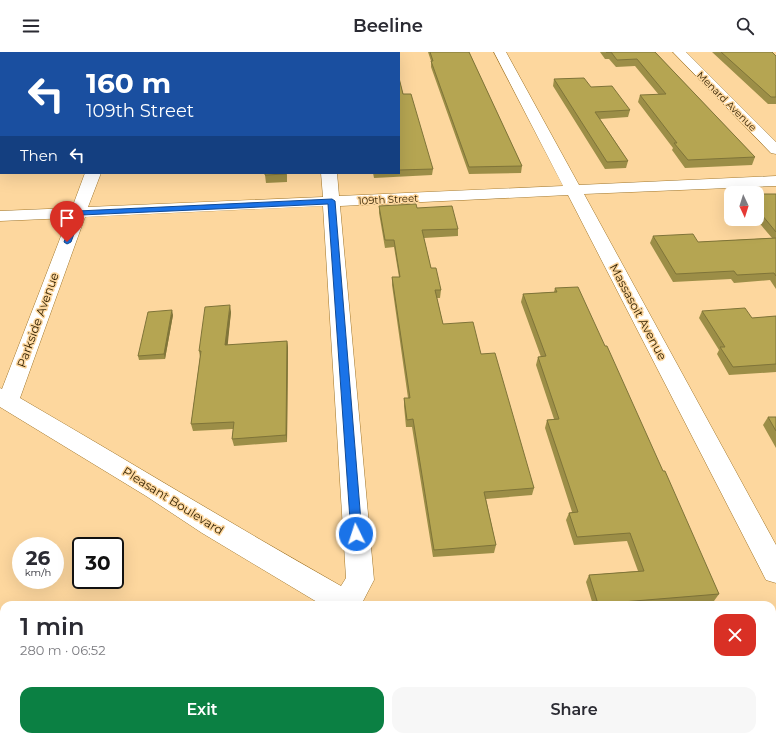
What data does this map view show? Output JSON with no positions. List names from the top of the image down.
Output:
{
  "streets": {
    "street": [
      "Menard Avenue",
      "109th Street",
      "Massasoit Avenue",
      "Parkside Avenue",
      "Pleasant Boulevard"
    ]
  },
  "crossings": [
    ["109th Street", "Massasoit Avenue"],
    ["109th Street", "Parkside Avenue"],
    ["Parkside Avenue", "Pleasant Boulevard"]
  ],
  "north": "bottom",
  "page": {
    "header": "Beeline",
    "turn": ["160 m", "109th Street"],
    "then": "Then",
    "speed": "26 km/h",
    "limit": "30",
    "heading": ["1 min", "280 m · 06:52"],
    "buttons": ["Exit", "Share"]
  }
}
